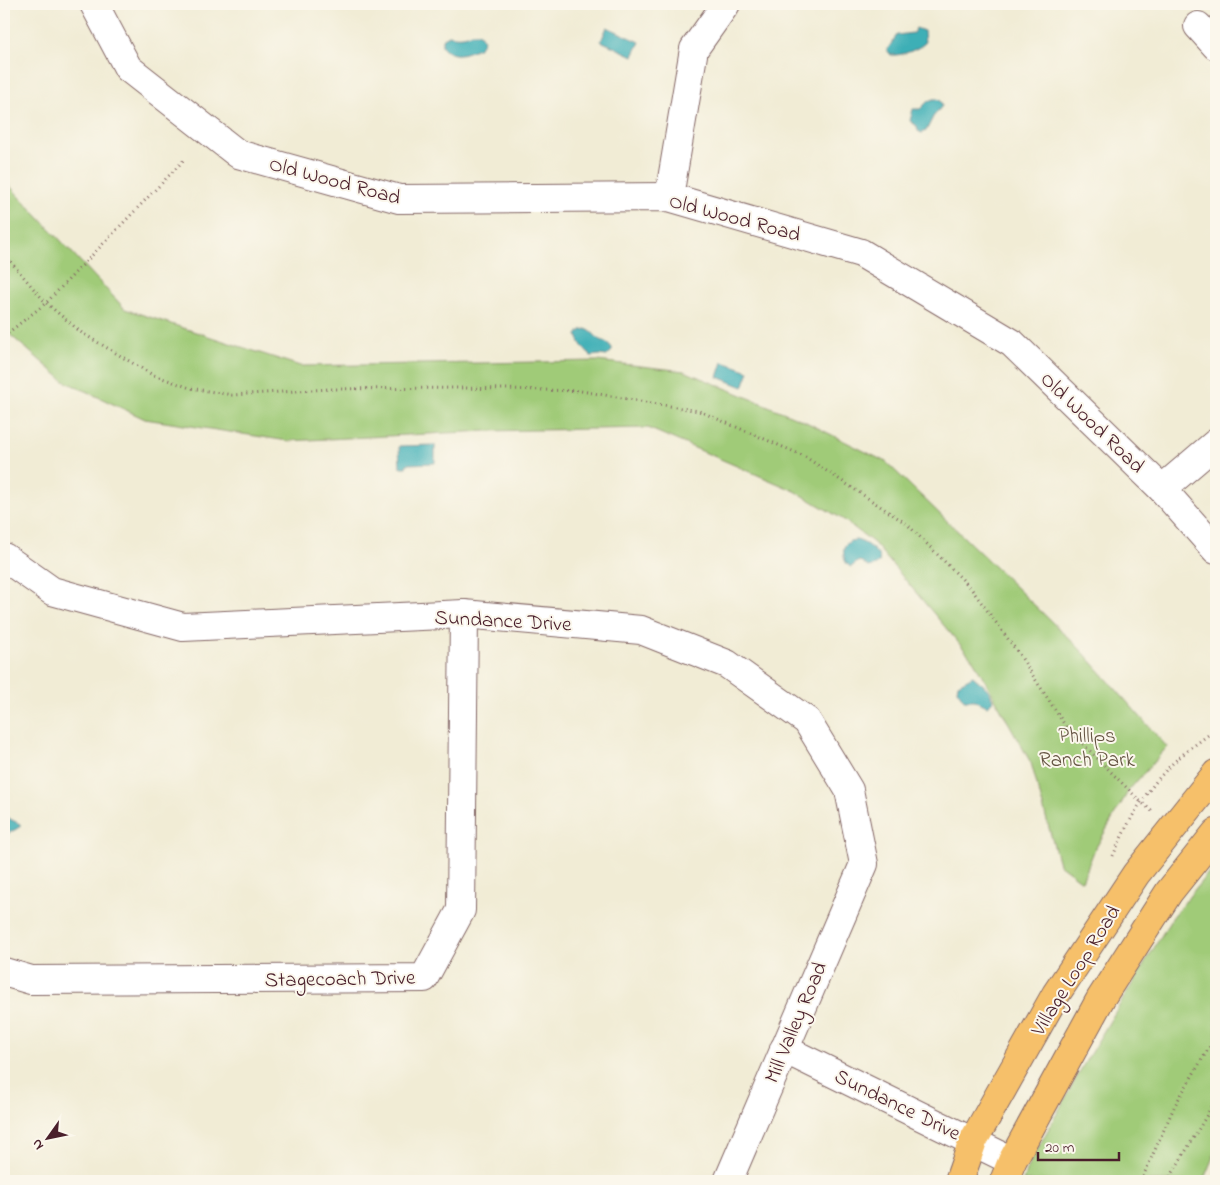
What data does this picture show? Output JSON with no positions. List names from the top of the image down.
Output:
{
  "streets": {
    "main road": ["Village Loop Road"],
    "street": [
      "Old Wood Road",
      "Sundance Drive",
      "Stagecoach Drive",
      "Mill Valley Road"
    ]
  },
  "crossings": [
    ["Sundance Drive", "Village Loop Road"],
    ["Sundance Drive", "Stagecoach Drive"],
    ["Sundance Drive", "Mill Valley Road"]
  ],
  "parks": ["Phillips Ranch Park"],
  "scale_bar": "20 m",
  "north": "bottom left"
}
